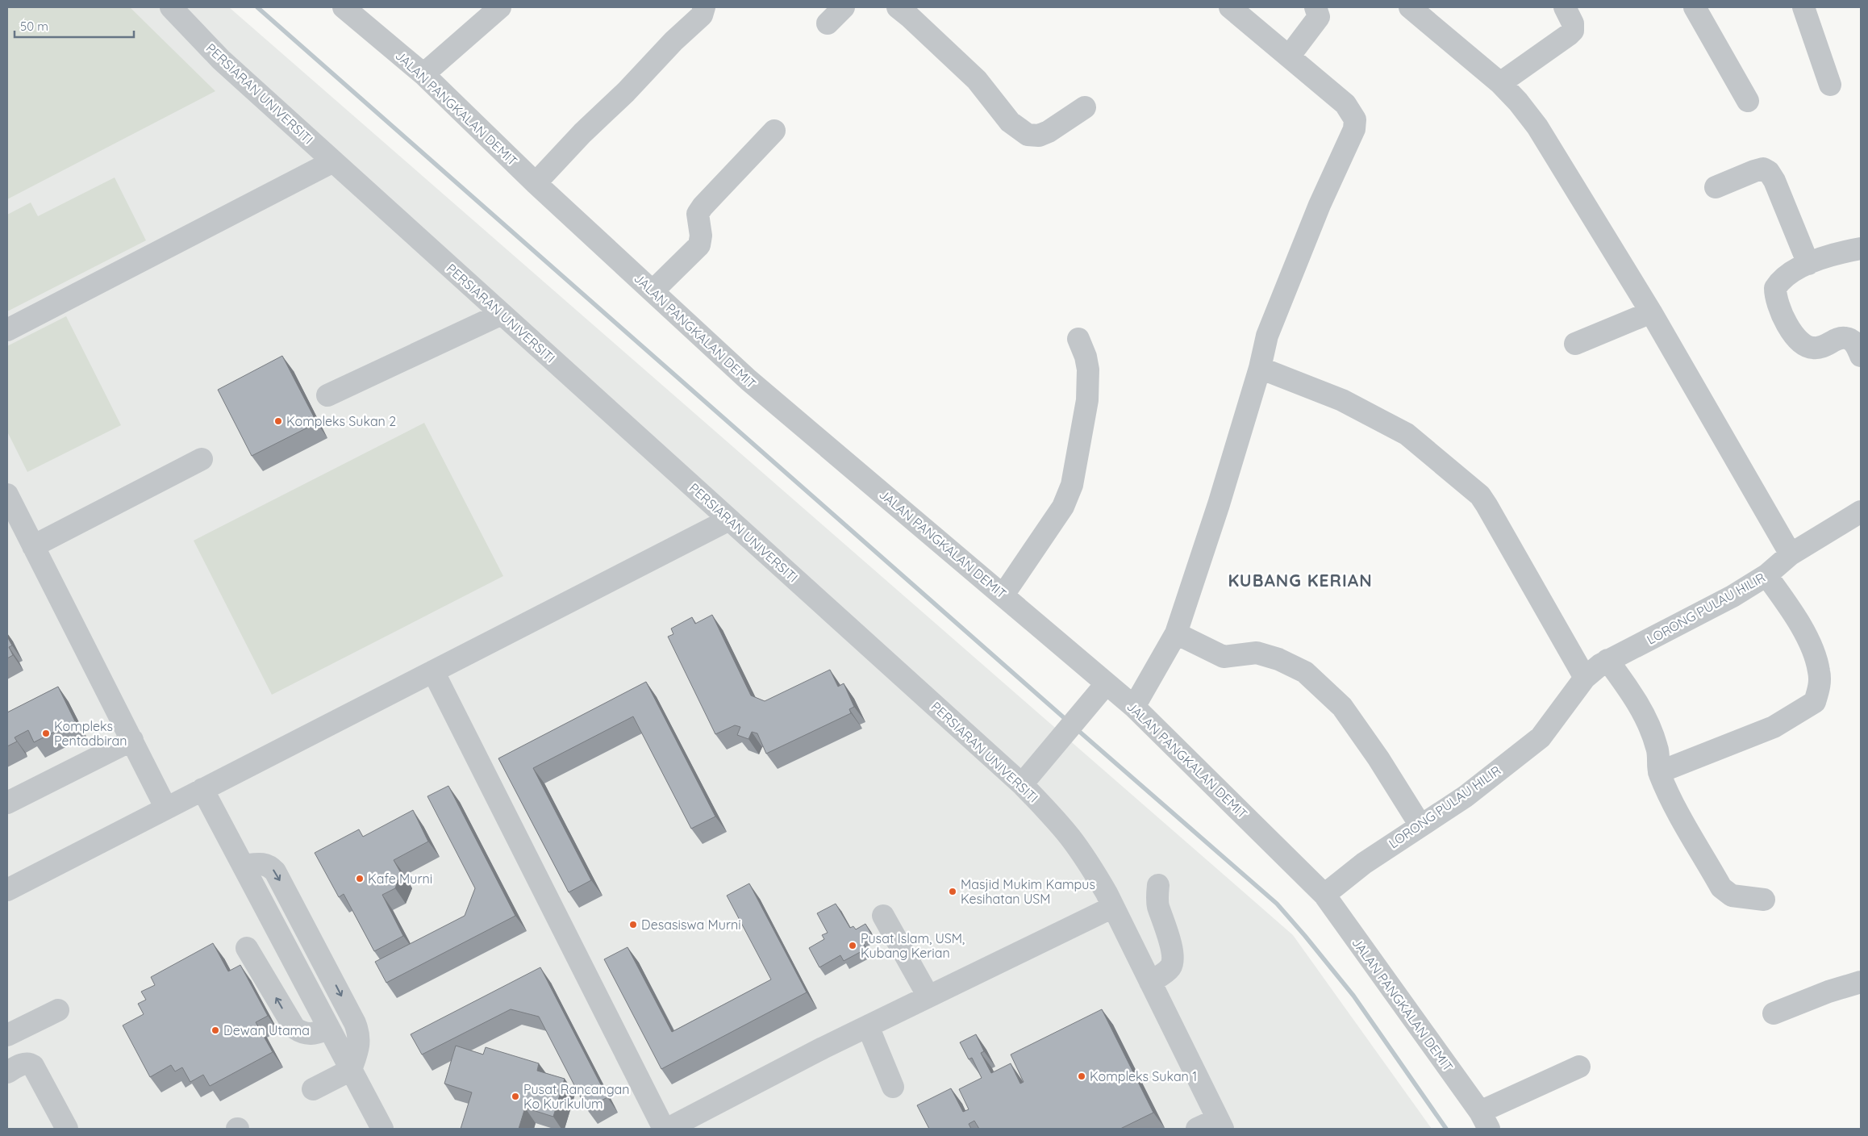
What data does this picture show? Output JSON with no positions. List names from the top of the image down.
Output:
{
  "streets": {
    "street": ["PERSIARAN UNIVERSITI", "JALAN PANGKALAN DEMIT", "LORONG PULAU HILIR"]
  },
  "crossings": [
    ["JALAN PANGKALAN DEMIT", "LORONG PULAU HILIR"]
  ],
  "districts": ["KUBANG KERIAN"],
  "places": [
    "Kompleks Sukan 2",
    "Kompleks Pentadbiran",
    "Kafe Murni",
    "Masjid Mukim Kampus Kesihatan USM",
    "Desasiswa Murni",
    "Pusat Islam, USM, Kubang Kerian",
    "Dewan Utama",
    "Kompleks Sukan 1",
    "Pusat Rancangan Ko Kurikulum"
  ],
  "scale_bar": "50 m"
}
